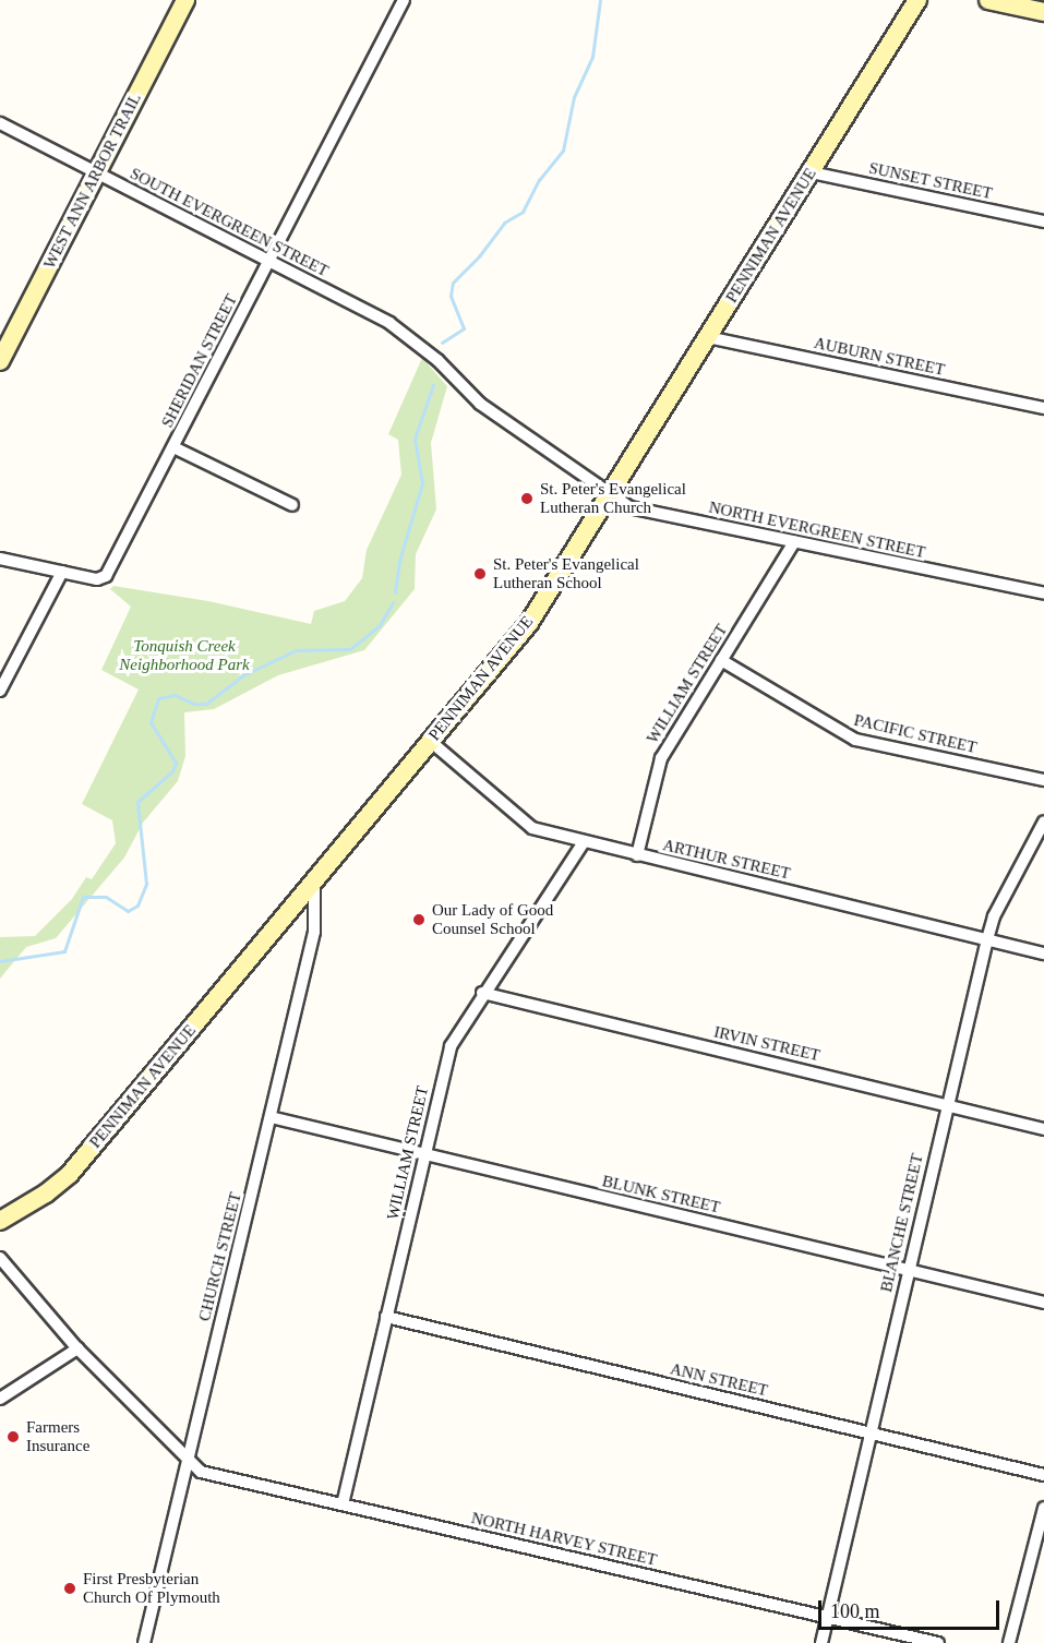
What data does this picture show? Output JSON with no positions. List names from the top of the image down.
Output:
{
  "streets": {
    "street": [
      "WEST ANN ARBOR TRAIL",
      "SUNSET STREET",
      "SOUTH EVERGREEN STREET",
      "PENNIMAN AVENUE",
      "AUBURN STREET",
      "SHERIDAN STREET",
      "NORTH EVERGREEN STREET",
      "WILLIAM STREET",
      "PACIFIC STREET",
      "ARTHUR STREET",
      "IRVIN STREET",
      "BLUNK STREET",
      "BLANCHE STREET",
      "CHURCH STREET",
      "ANN STREET",
      "NORTH HARVEY STREET"
    ]
  },
  "crossings": [
    ["WEST ANN ARBOR TRAIL", "SOUTH EVERGREEN STREET"],
    ["SUNSET STREET", "PENNIMAN AVENUE"],
    ["SOUTH EVERGREEN STREET", "SHERIDAN STREET"],
    ["SOUTH EVERGREEN STREET", "NORTH EVERGREEN STREET"],
    ["PENNIMAN AVENUE", "AUBURN STREET"],
    ["PENNIMAN AVENUE", "NORTH EVERGREEN STREET"],
    ["PENNIMAN AVENUE", "ARTHUR STREET"],
    ["PENNIMAN AVENUE", "CHURCH STREET"],
    ["NORTH EVERGREEN STREET", "WILLIAM STREET"],
    ["WILLIAM STREET", "PACIFIC STREET"],
    ["WILLIAM STREET", "ARTHUR STREET"],
    ["WILLIAM STREET", "IRVIN STREET"],
    ["WILLIAM STREET", "BLUNK STREET"],
    ["WILLIAM STREET", "ANN STREET"],
    ["WILLIAM STREET", "NORTH HARVEY STREET"],
    ["ARTHUR STREET", "BLANCHE STREET"],
    ["IRVIN STREET", "BLANCHE STREET"],
    ["BLUNK STREET", "BLANCHE STREET"],
    ["BLUNK STREET", "CHURCH STREET"],
    ["BLANCHE STREET", "ANN STREET"],
    ["BLANCHE STREET", "NORTH HARVEY STREET"],
    ["CHURCH STREET", "NORTH HARVEY STREET"]
  ],
  "parks": ["Tonquish Creek Neighborhood Park"],
  "places": [
    "St. Peter's Evangelical Lutheran Church",
    "St. Peter's Evangelical Lutheran School",
    "Our Lady of Good Counsel School",
    "Farmers Insurance",
    "First Presbyterian Church Of Plymouth"
  ],
  "scale_bar": "100 m"
}
